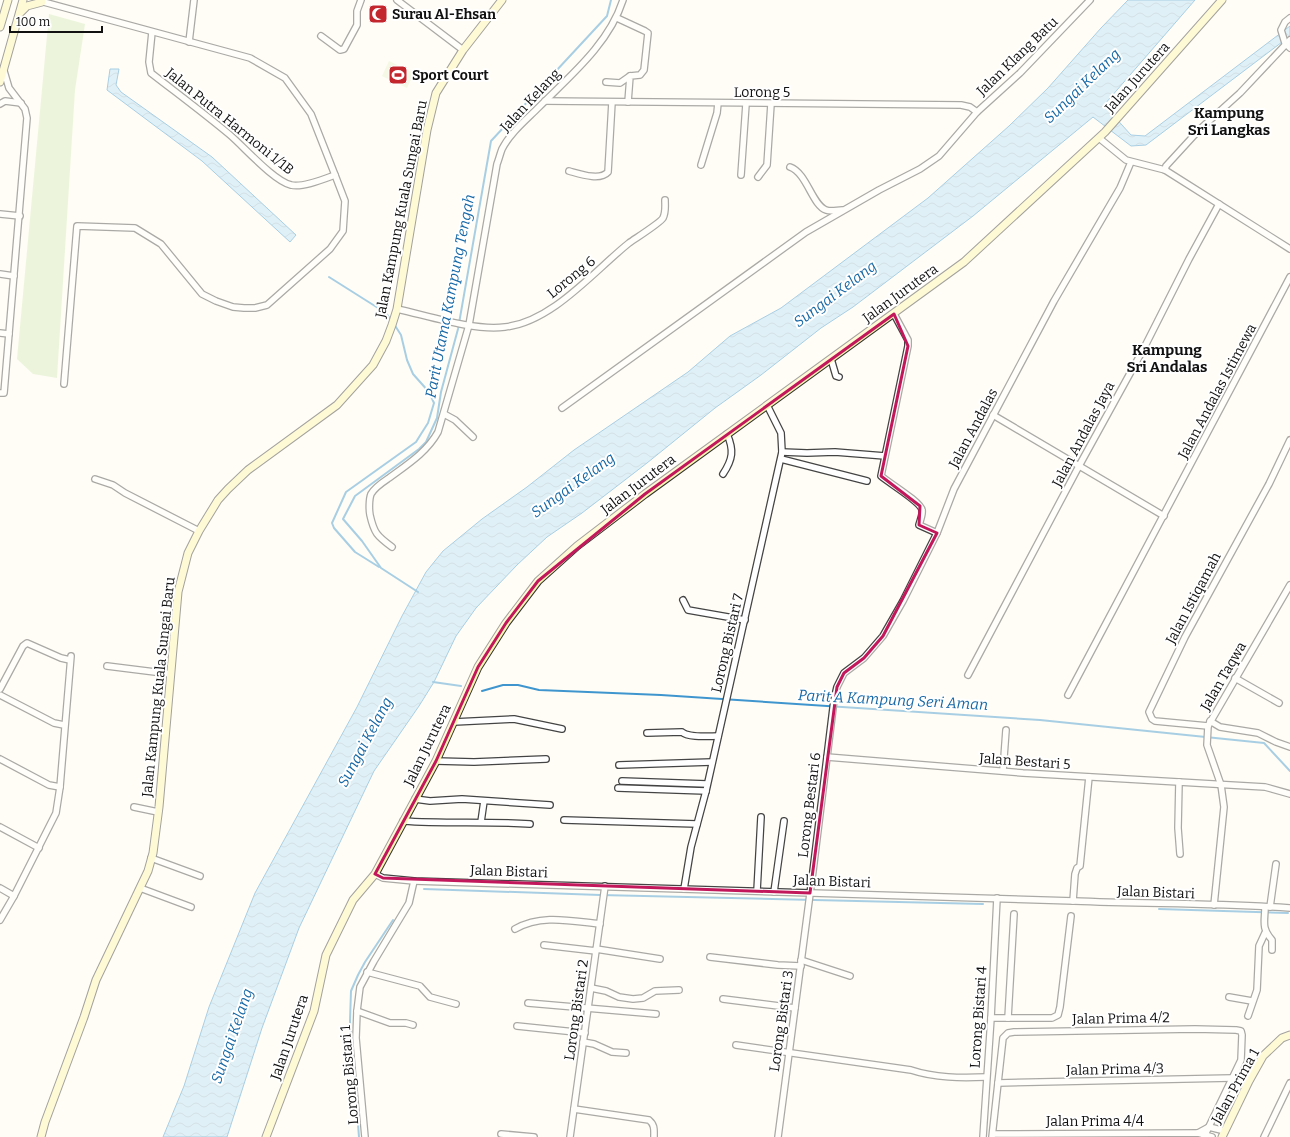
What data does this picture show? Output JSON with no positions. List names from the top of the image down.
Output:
{
  "streets": {
    "street": [
      "Jalan Klang Batu",
      "Jalan Jurutera",
      "Lorong 5",
      "Jalan Kelang",
      "Jalan Putra Harmoni 1/1B",
      "Jalan Kampung Kuala Sungai Baru",
      "Lorong 6",
      "Jalan Andalas Istimewa",
      "Jalan Andalas",
      "Jalan Andalas Jaya",
      "Jalan Istiqamah",
      "Lorong Bistari 7",
      "Jalan Taqwa",
      "Jalan Bestari 5",
      "Lorong Bestari 6",
      "Jalan Bistari",
      "Lorong Bistari 2",
      "Lorong Bistari 4",
      "Jalan Prima 4/2",
      "Lorong Bistari 3",
      "Jalan Prima 4/3",
      "Lorong Bistari 1",
      "Jalan Prima 1",
      "Jalan Prima 4/4"
    ]
  },
  "crossings": [
    ["Jalan Klang Batu", "Lorong 5"],
    ["Jalan Jurutera", "Lorong Bistari 7"],
    ["Jalan Jurutera", "Jalan Bistari"],
    ["Lorong 5", "Jalan Kelang"],
    ["Jalan Kelang", "Lorong 6"],
    ["Jalan Kampung Kuala Sungai Baru", "Lorong 6"],
    ["Jalan Andalas", "Lorong Bestari 6"],
    ["Jalan Istiqamah", "Jalan Taqwa"],
    ["Lorong Bistari 7", "Jalan Bistari"],
    ["Jalan Taqwa", "Jalan Bestari 5"],
    ["Jalan Taqwa", "Jalan Bistari"],
    ["Jalan Bestari 5", "Lorong Bestari 6"],
    ["Lorong Bestari 6", "Jalan Bistari"],
    ["Lorong Bestari 6", "Lorong Bistari 3"],
    ["Jalan Bistari", "Lorong Bistari 2"],
    ["Jalan Bistari", "Lorong Bistari 4"],
    ["Jalan Bistari", "Lorong Bistari 1"],
    ["Jalan Prima 4/2", "Jalan Prima 4/3"]
  ],
  "districts": ["Kampung Sri Langkas", "Kampung Sri Andalas"],
  "water": ["Sungai Kelang", "Parit Utama Kampung Tengah", "Parit A Kampung Seri Aman"],
  "places": {
    "mosque": ["Surau Al-Ehsan"],
    "sports": ["Sport Court"]
  },
  "scale_bar": "100 m"
}
